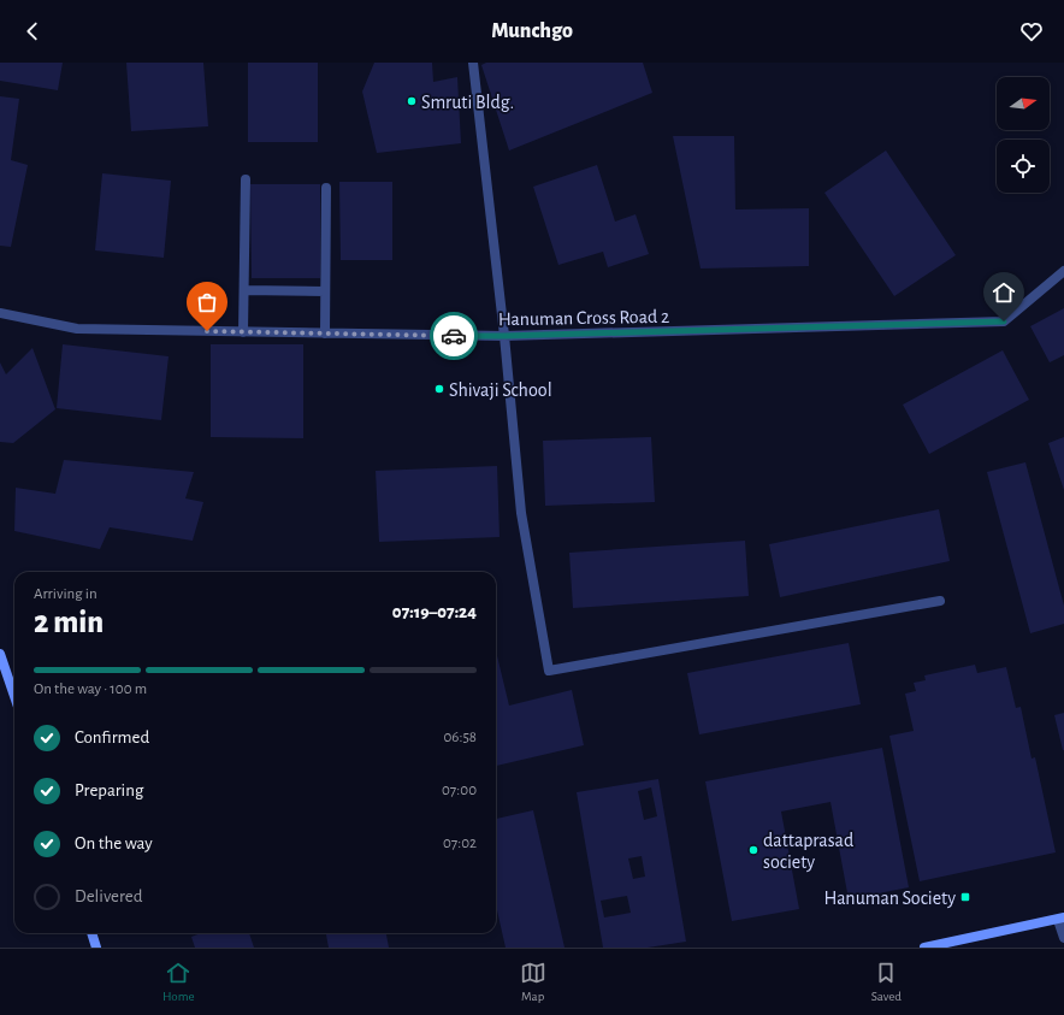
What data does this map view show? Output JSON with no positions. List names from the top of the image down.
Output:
{
  "streets": {
    "street": ["Hanuman Cross Road 2"]
  },
  "places": {
    "other": ["Smruti Bldg.", "Shivaji School", "dattaprasad society"],
    "transit": ["Hanuman Society"]
  },
  "north": "right",
  "page": {
    "header": "Munchgo",
    "heading": ["2 min", "Arriving in", "07:19–07:24"],
    "bar": "On the way · 100 m",
    "list": [
      ["Confirmed", "06:58"],
      ["Preparing", "07:00"],
      ["On the way", "07:02"],
      "Delivered"
    ],
    "tabs": ["Home", "Map", "Saved"]
  }
}
